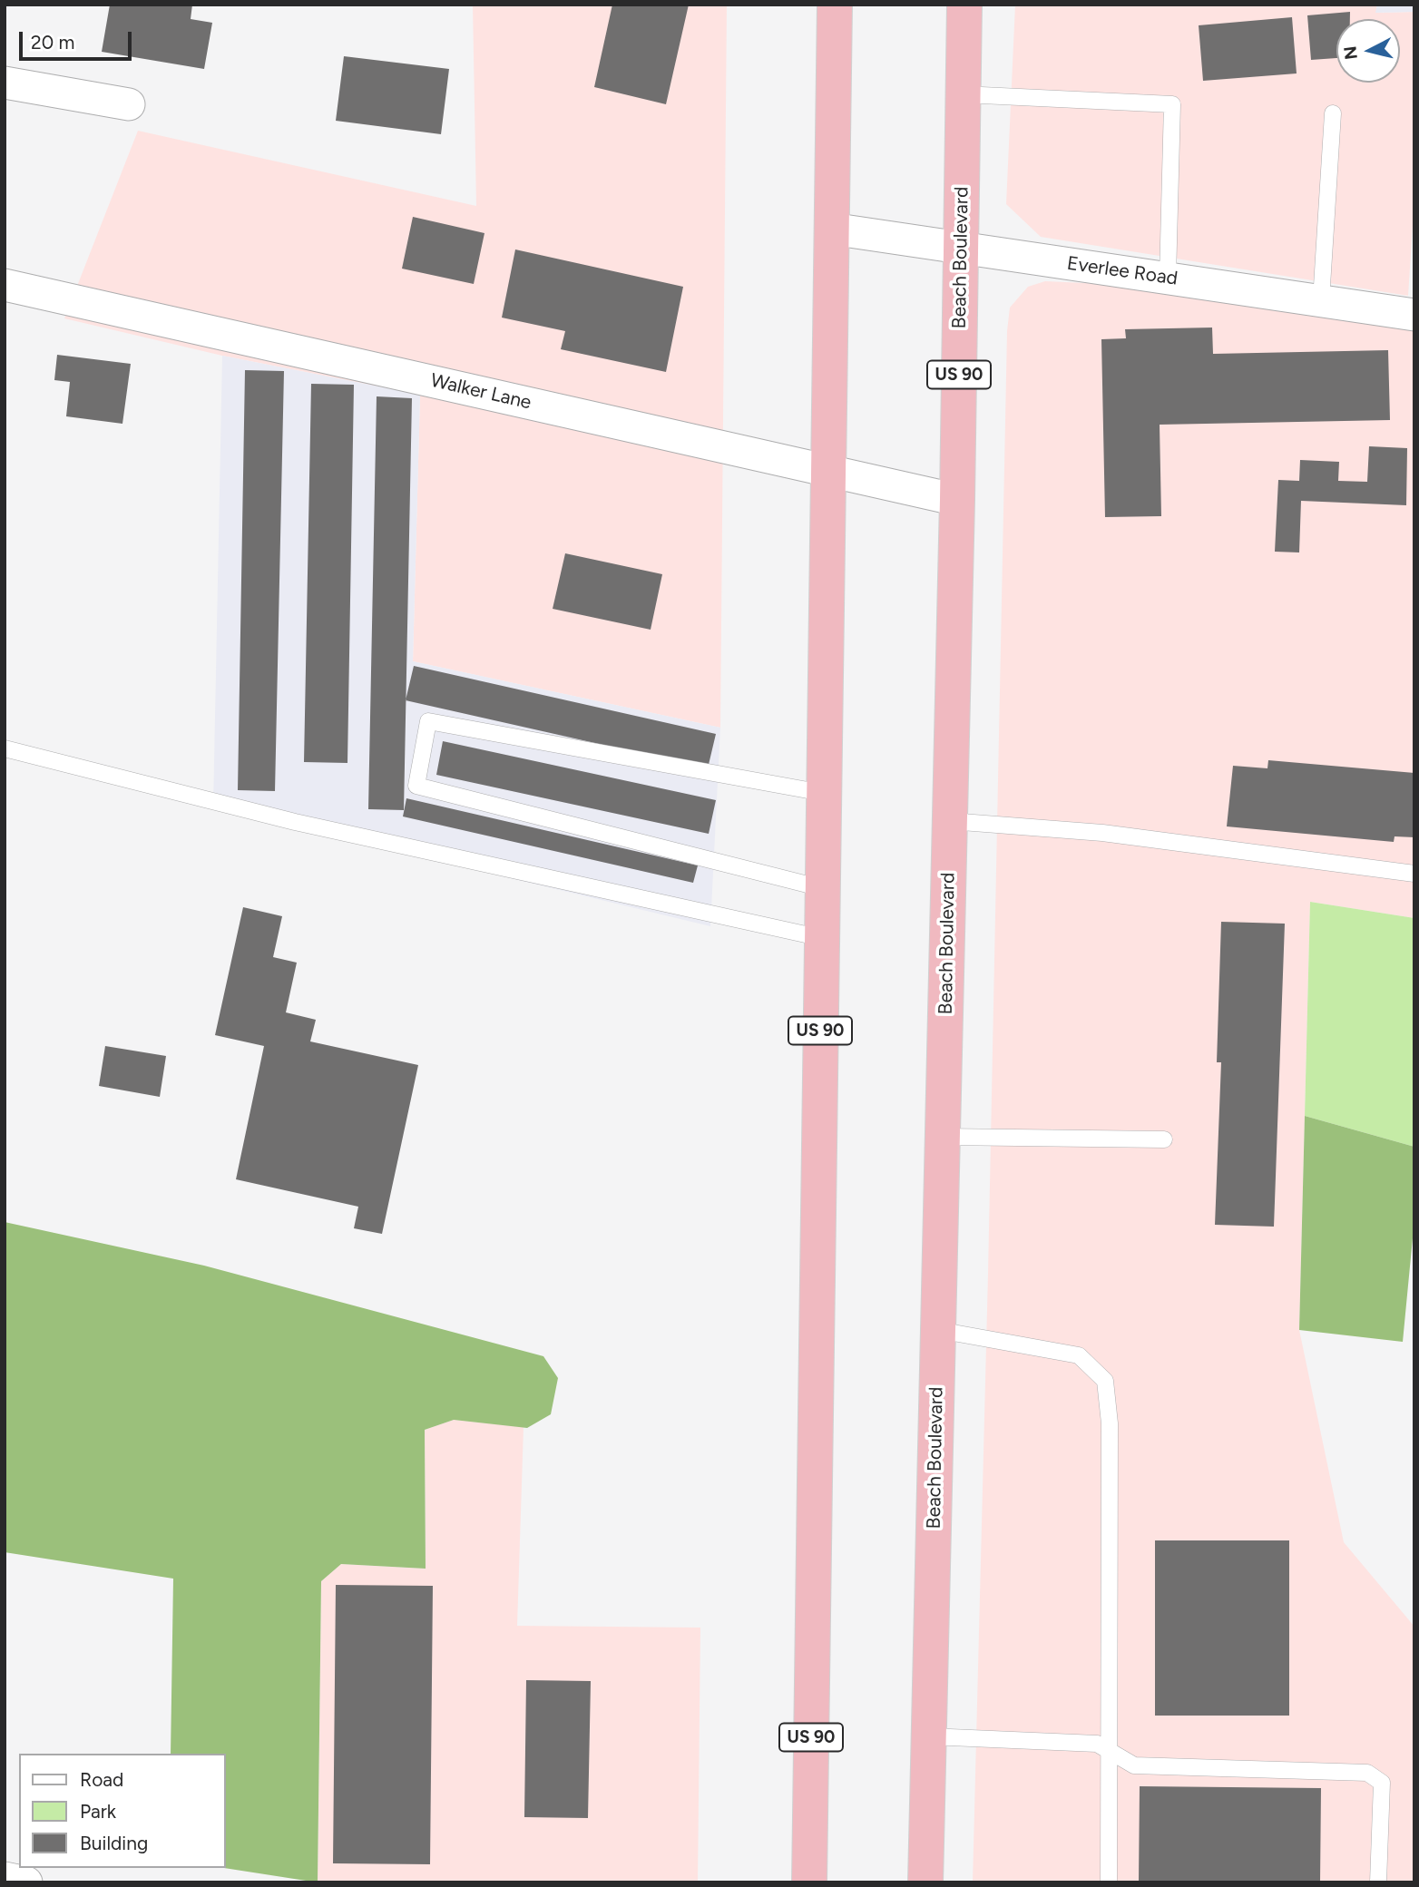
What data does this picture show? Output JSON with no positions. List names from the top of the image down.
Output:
{
  "streets": {
    "highway": ["Beach Boulevard", "US 90"],
    "street": ["Everlee Road", "Walker Lane"]
  },
  "crossings": [
    ["Beach Boulevard", "Everlee Road"],
    ["Beach Boulevard", "Walker Lane"],
    ["Everlee Road", "US 90"],
    ["US 90", "Walker Lane"]
  ],
  "legend": ["Road", "Park", "Building"],
  "scale_bar": "20 m",
  "north": "left"
}
